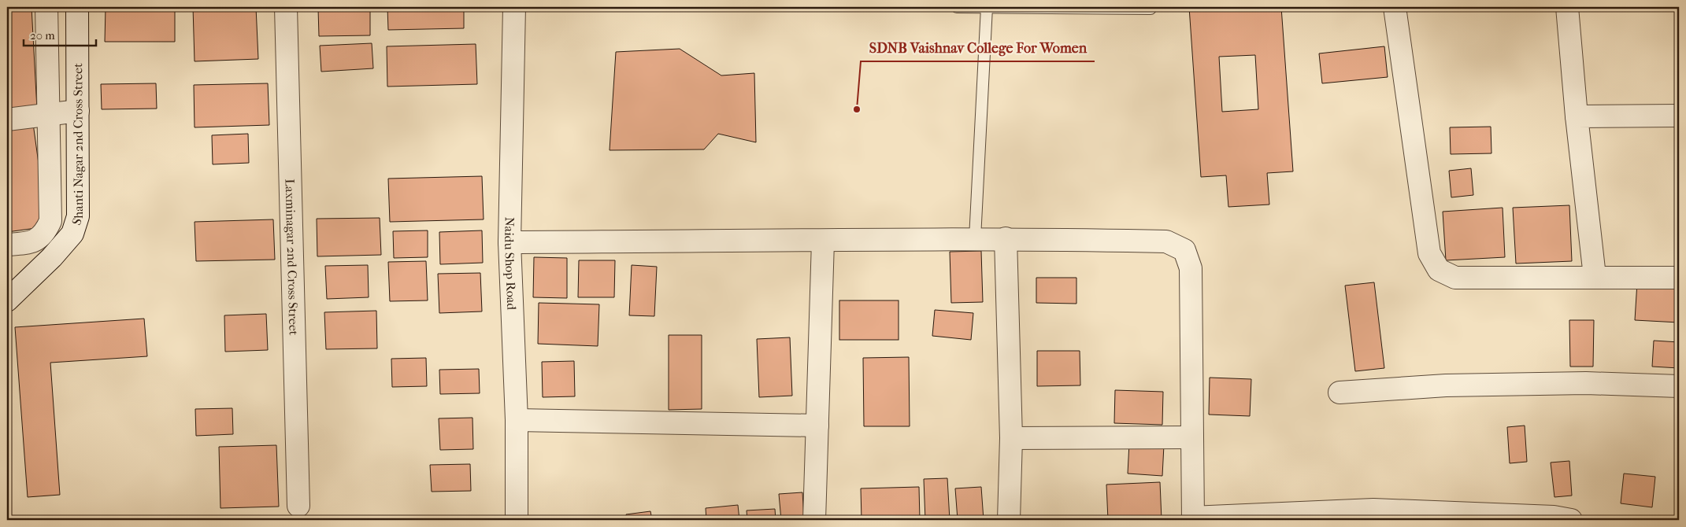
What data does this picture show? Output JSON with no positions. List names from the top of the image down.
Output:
{
  "streets": {
    "street": ["Shanti Nagar 2nd Cross Street", "Laxminagar 2nd Cross Street", "Naidu Shop Road"]
  },
  "places": ["SDNB Vaishnav College For Women"],
  "scale_bar": "20 m"
}
